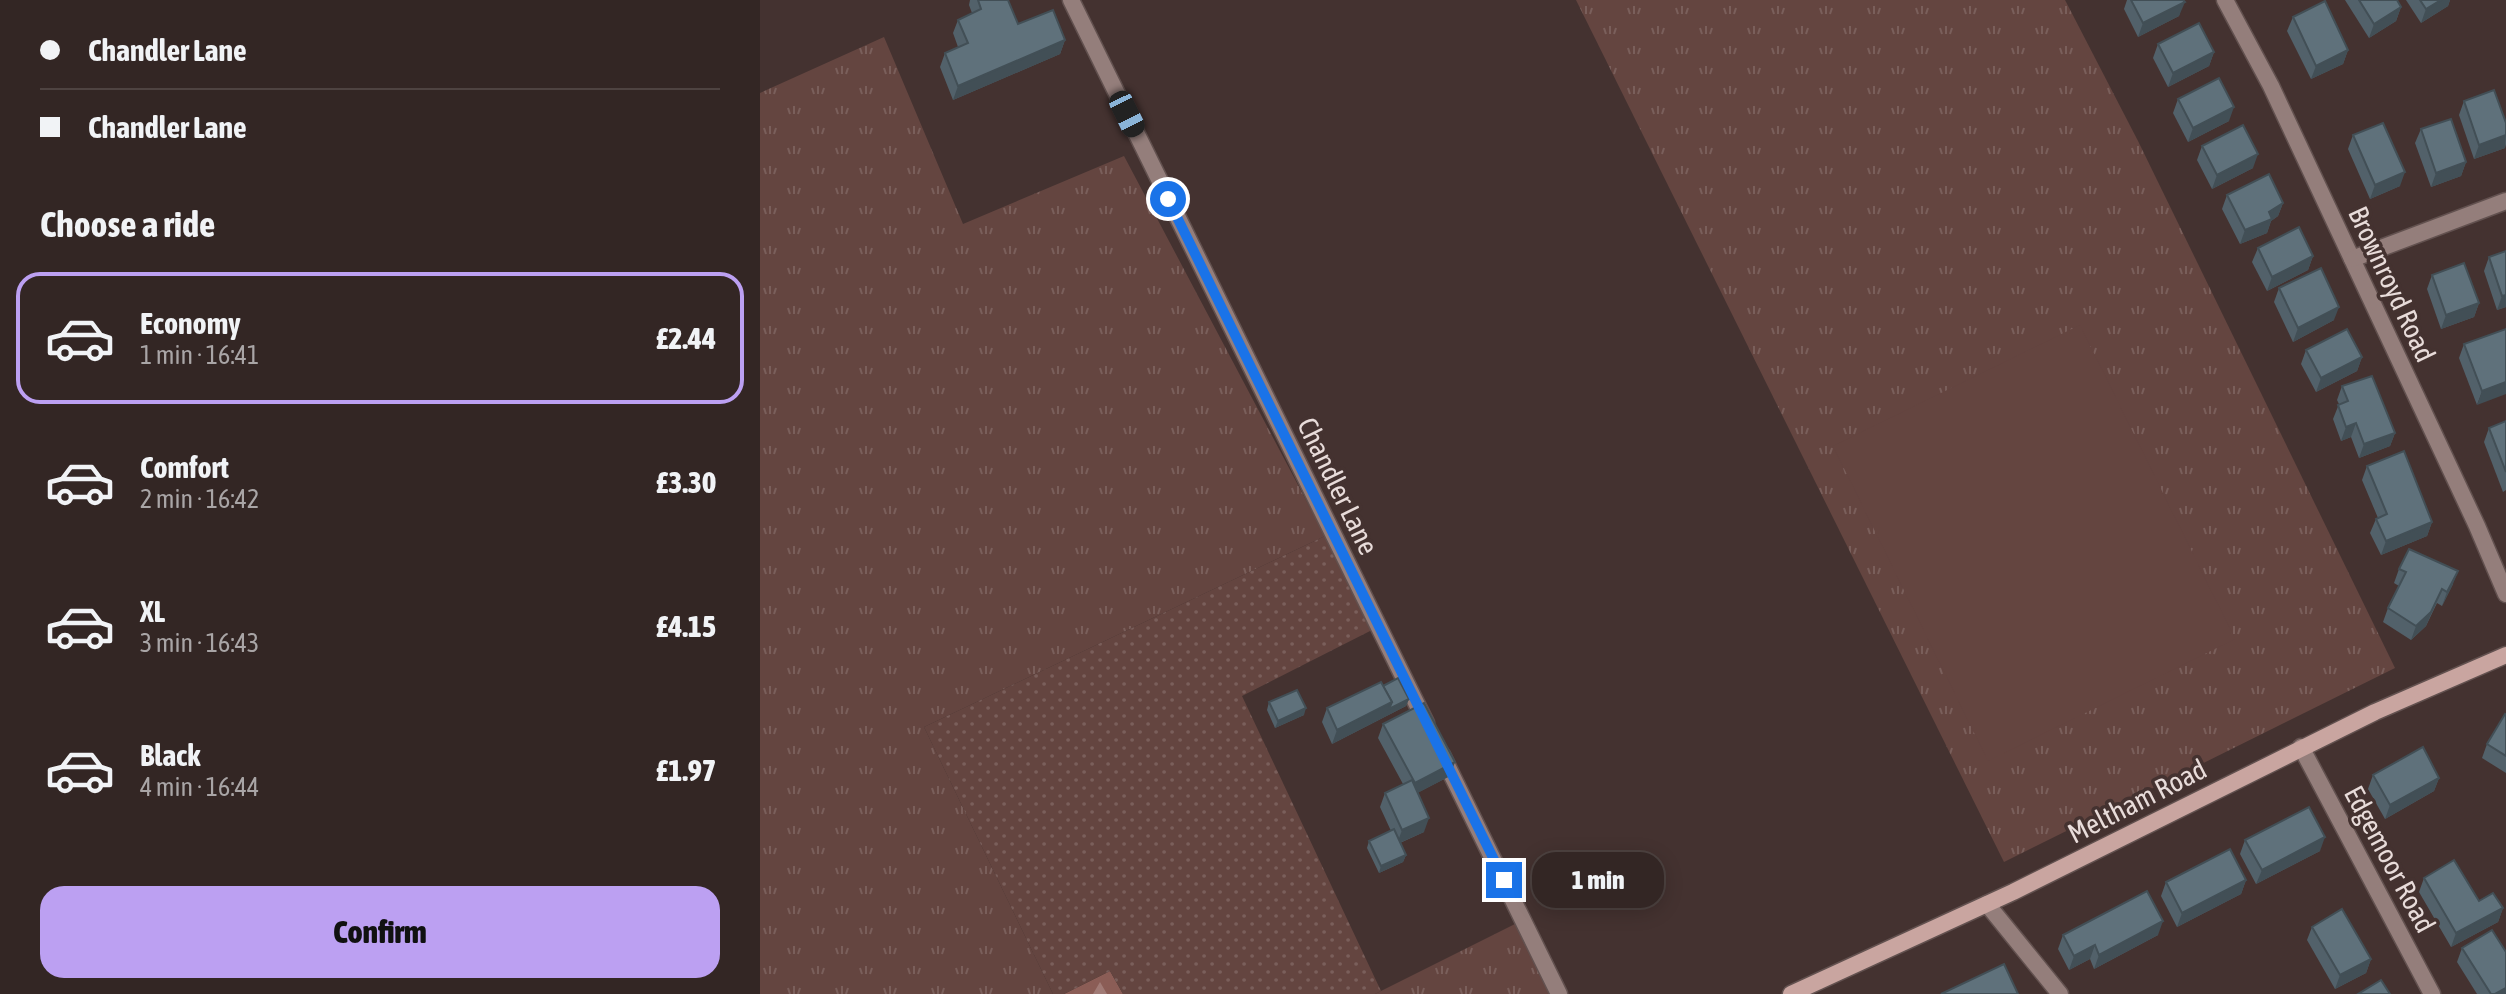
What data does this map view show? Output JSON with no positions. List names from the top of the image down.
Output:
{
  "streets": {
    "street": [
      "Brownroyd Road",
      "Chandler Lane",
      "Meltham Road",
      "Edgemoor Road"
    ]
  },
  "crossings": [
    ["Meltham Road", "Edgemoor Road"]
  ],
  "page": {
    "banner": ["Chandler Lane", "Chandler Lane"],
    "heading": "Choose a ride",
    "list": [
      {
        "name": "Economy",
        "note": "1 min · 16:41",
        "value": "£2.44"
      },
      {
        "name": "Comfort",
        "note": "2 min · 16:42",
        "value": "£3.30"
      },
      {
        "name": "XL",
        "note": "3 min · 16:43",
        "value": "£4.15"
      },
      {
        "name": "Black",
        "note": "4 min · 16:44",
        "value": "£1.97"
      }
    ],
    "bubble": "1 min",
    "buttons": "Confirm"
  }
}
